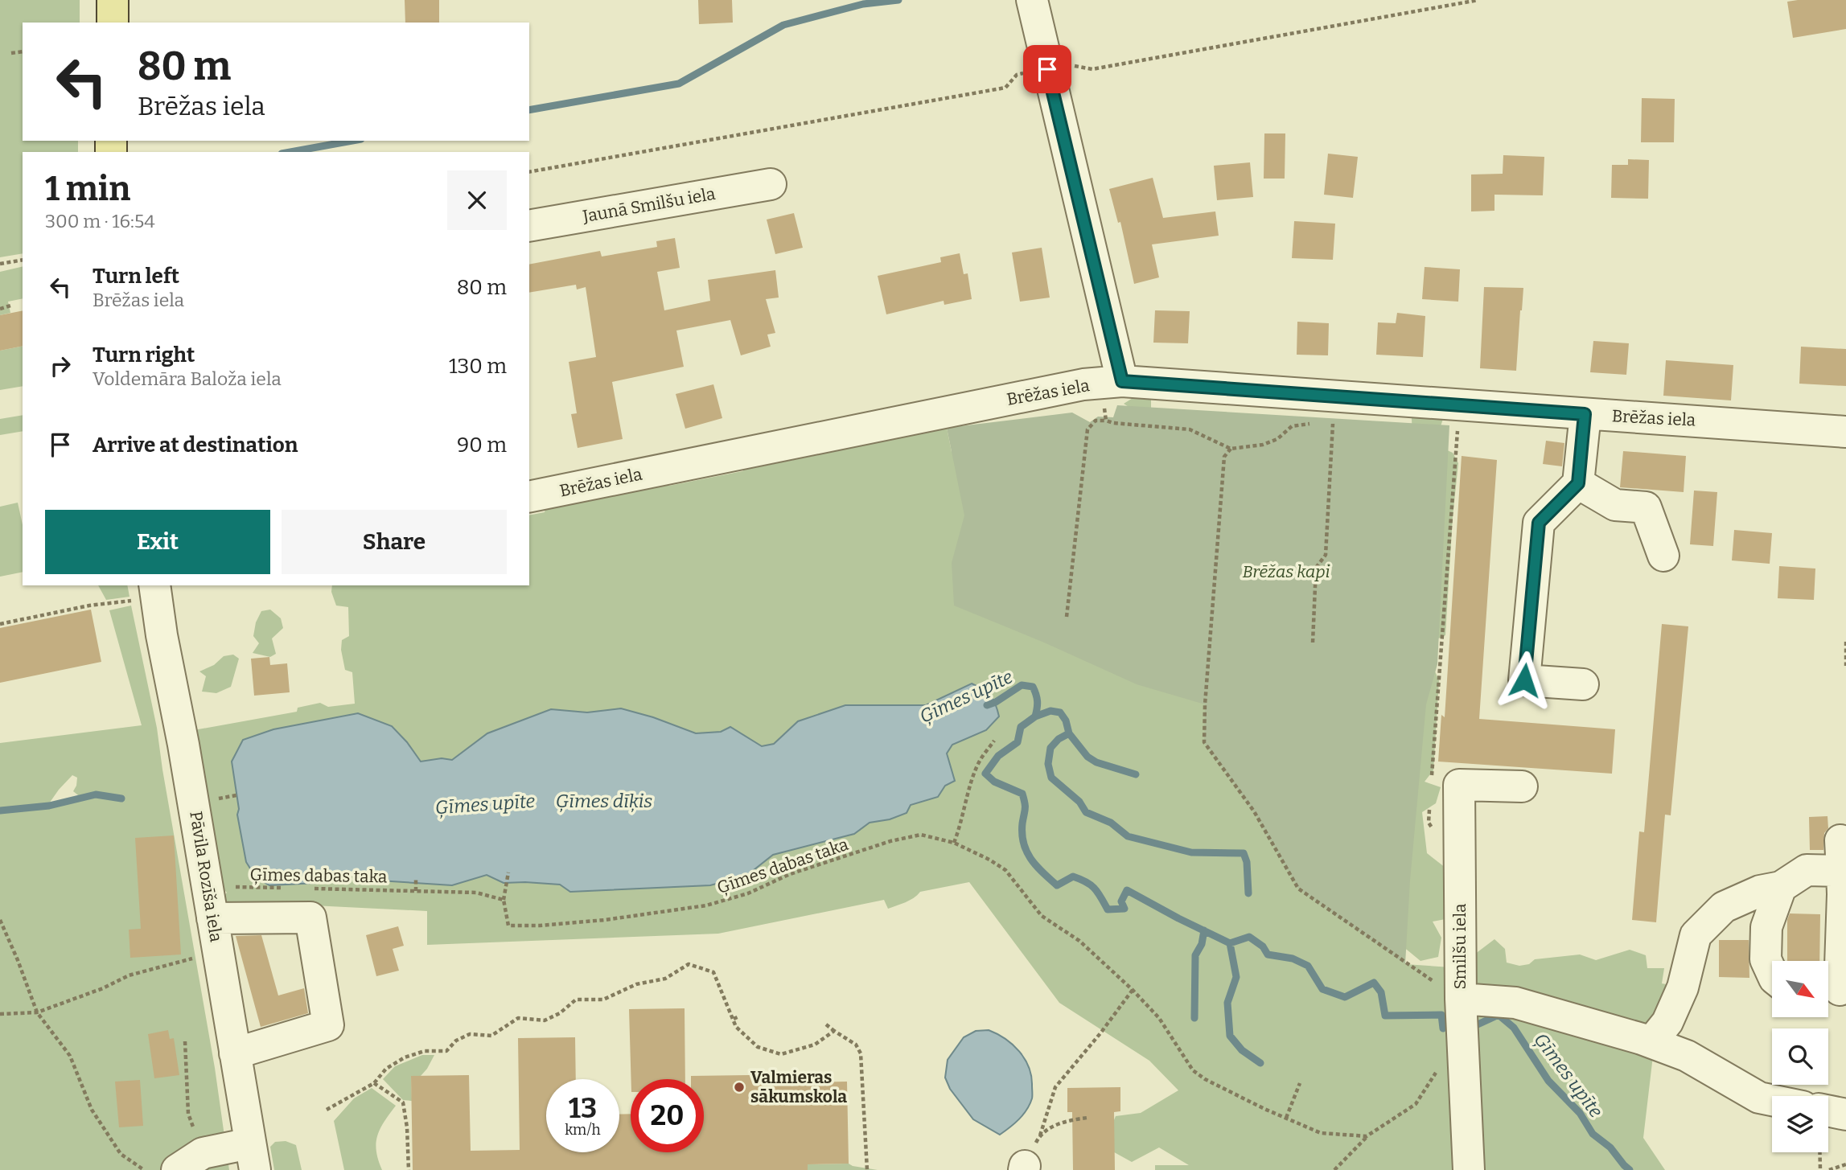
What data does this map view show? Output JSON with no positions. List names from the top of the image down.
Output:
{
  "streets": {
    "street": [
      "Jaunā Smilšu iela",
      "Brēžas iela",
      "Pāvila Rozīša iela",
      "Smilšu iela"
    ],
    "path": ["Ģīmes dabas taka"]
  },
  "water": ["Ģīmes upīte", "Ģīmes dīķis"],
  "parks": ["Brēžas kapi"],
  "places": ["Valmieras sākumskola"],
  "north": "bottom right",
  "page": {
    "turn": ["80 m", "Brēžas iela"],
    "heading": ["1 min", "300 m · 16:54"],
    "list": [
      {
        "name": "Turn left",
        "note": "Brēžas iela",
        "value": "80 m"
      },
      {
        "name": "Turn right",
        "note": "Voldemāra Baloža iela",
        "value": "130 m"
      },
      {
        "name": "Arrive at destination",
        "value": "90 m"
      }
    ],
    "buttons": ["Exit", "Share"],
    "speed": "13 km/h",
    "limit": "20"
  }
}
